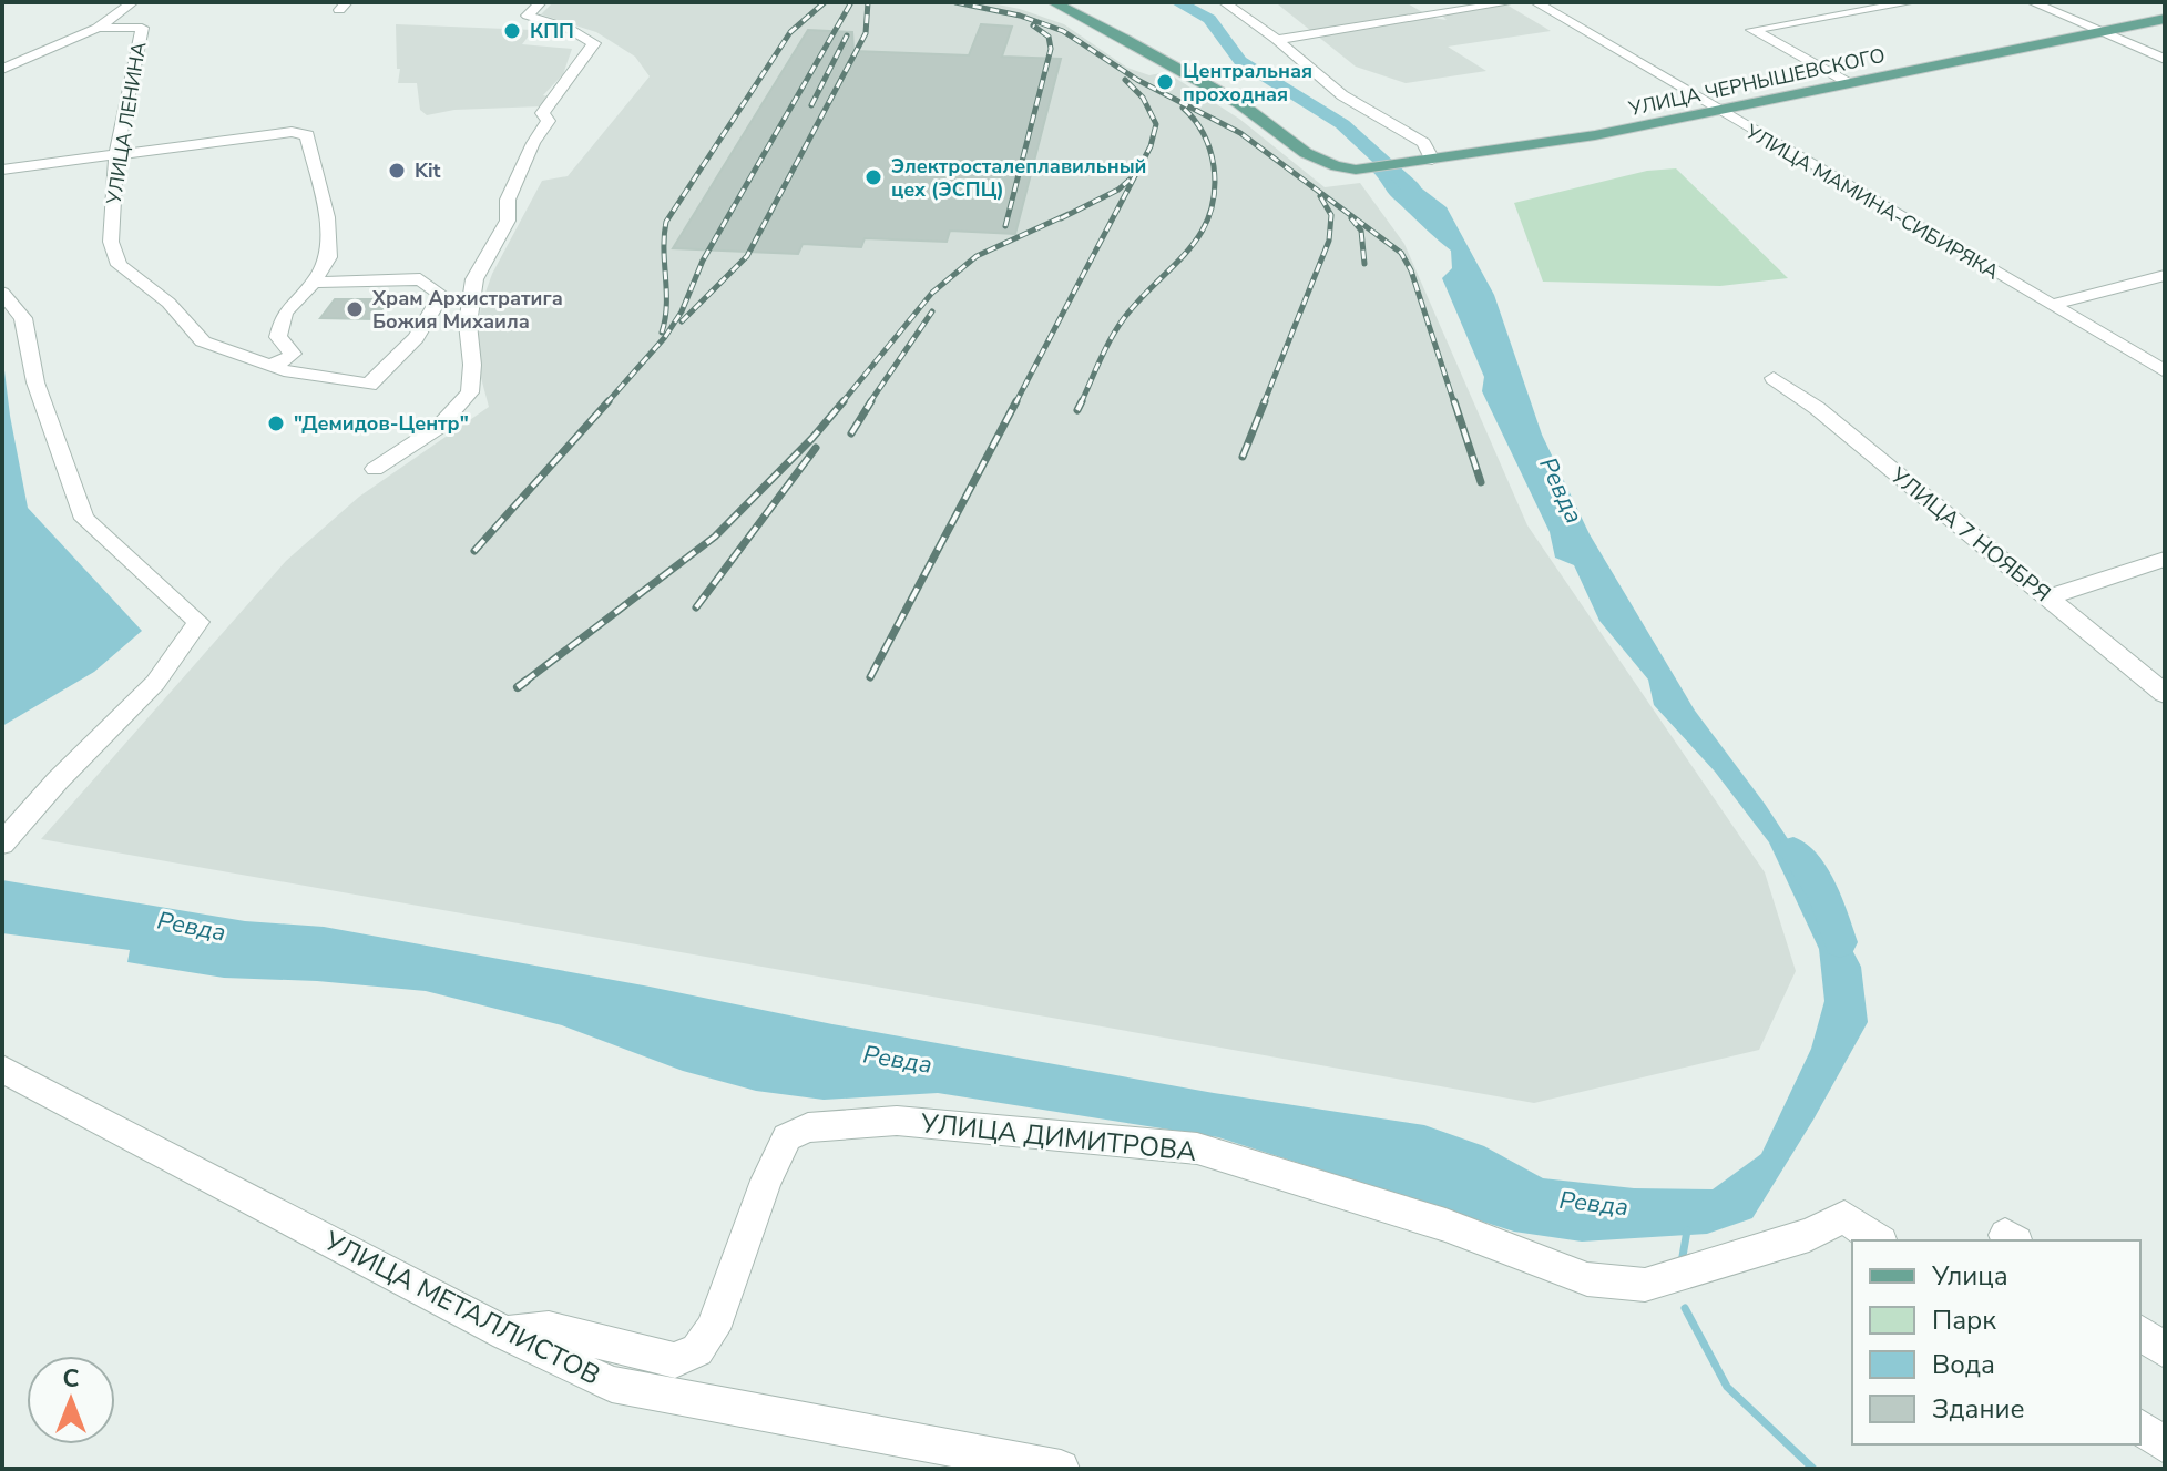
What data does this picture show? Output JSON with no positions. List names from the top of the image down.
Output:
{
  "streets": {
    "main road": ["УЛИЦА ЧЕРНЫШЕВСКОГО"],
    "street": [
      "УЛИЦА ЛЕНИНА",
      "УЛИЦА МАМИНА-СИБИРЯКА",
      "УЛИЦА 7 НОЯБРЯ",
      "УЛИЦА ДИМИТРОВА",
      "УЛИЦА МЕТАЛЛИСТОВ"
    ]
  },
  "crossings": [
    ["УЛИЦА ЧЕРНЫШЕВСКОГО", "УЛИЦА МАМИНА-СИБИРЯКА"],
    ["УЛИЦА ДИМИТРОВА", "УЛИЦА МЕТАЛЛИСТОВ"]
  ],
  "water": ["Ревда"],
  "places": [
    "КПП",
    "Центральная проходная",
    "Kit",
    "Электросталеплавильный цех (ЭСПЦ)",
    "Храм Архистратига Божия Михаила",
    "\"Демидов-Центр\""
  ],
  "legend": [
    "Улица",
    "Парк",
    "Вода",
    "Здание"
  ],
  "north": "top"
}
